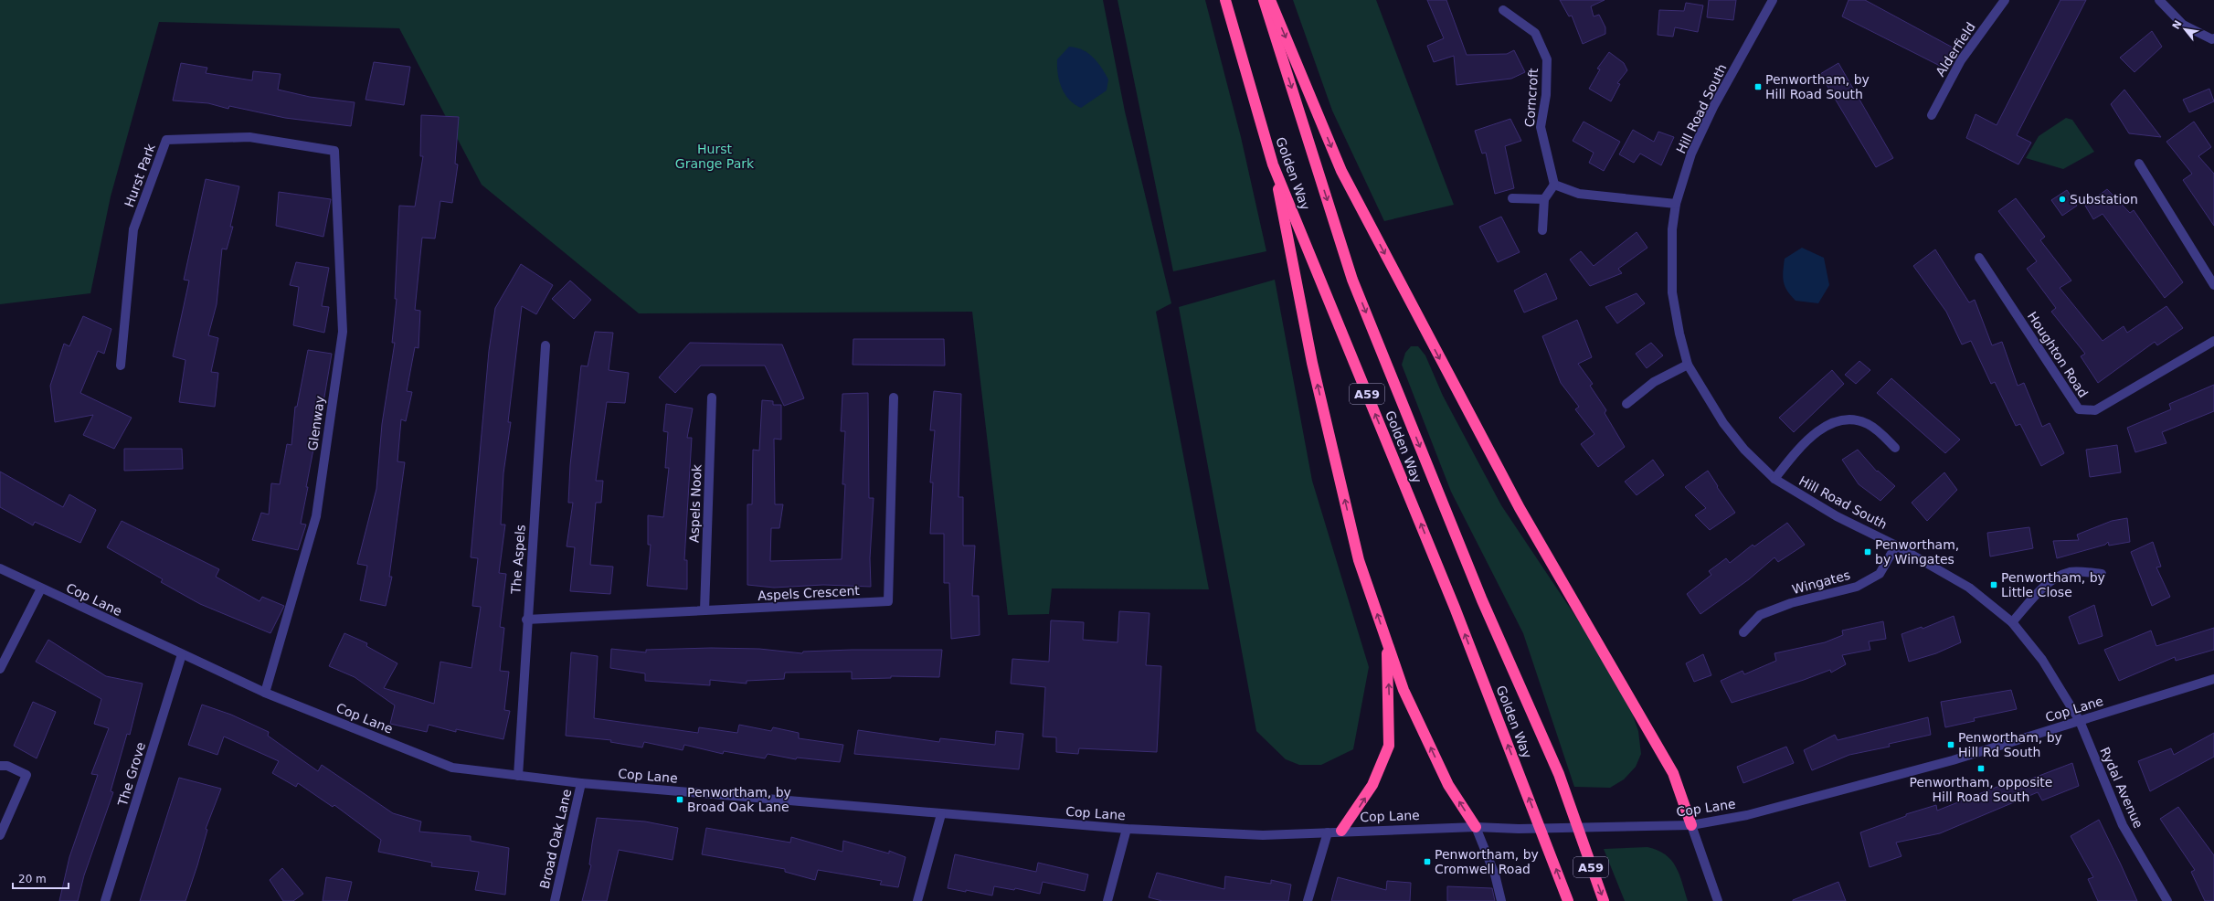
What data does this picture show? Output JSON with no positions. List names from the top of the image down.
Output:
{
  "streets": {
    "highway": ["Golden Way", "A59"],
    "street": [
      "Alderfield",
      "Corncroft",
      "Hill Road South",
      "Hurst Park",
      "Houghton Road",
      "Glenway",
      "Aspels Nook",
      "The Aspels",
      "Wingates",
      "Aspels Crescent",
      "Cop Lane",
      "The Grove",
      "Rydal Avenue",
      "Broad Oak Lane"
    ]
  },
  "crossings": [
    ["Hill Road South", "Wingates"],
    ["Hill Road South", "Cop Lane"],
    ["Hill Road South", "Rydal Avenue"],
    ["Hurst Park", "Glenway"],
    ["Glenway", "Cop Lane"],
    ["Aspels Nook", "Aspels Crescent"],
    ["The Aspels", "Aspels Crescent"],
    ["The Aspels", "Cop Lane"],
    ["Cop Lane", "The Grove"],
    ["Cop Lane", "Rydal Avenue"],
    ["Cop Lane", "Broad Oak Lane"]
  ],
  "parks": ["Hurst Grange Park"],
  "places": {
    "transit": [
      "Penwortham, by Hill Road South",
      "Penwortham, by Wingates",
      "Penwortham, by Little Close",
      "Penwortham, by Hill Rd South",
      "Penwortham, opposite Hill Road South",
      "Penwortham, by Broad Oak Lane",
      "Penwortham, by Cromwell Road"
    ],
    "other": ["Substation"]
  },
  "scale_bar": "20 m",
  "north": "top left"
}
